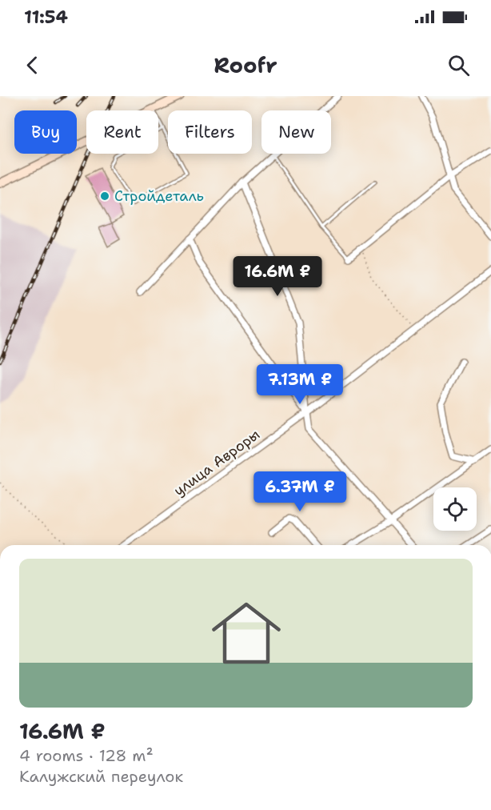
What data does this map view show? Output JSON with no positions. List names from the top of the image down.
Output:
{
  "streets": {
    "street": ["улица Авроры"]
  },
  "places": ["Стройдеталь"],
  "page": {
    "status": "11:54",
    "header": "Roofr",
    "chip": [
      "Buy",
      "Rent",
      "Filters",
      "New"
    ],
    "price": ["16.6M ₽", "7.13M ₽", "6.37M ₽"],
    "list": [
      {
        "name": "16.6M ₽",
        "note": "4 rooms · 128 m² · Калужский переулок"
      }
    ]
  }
}
